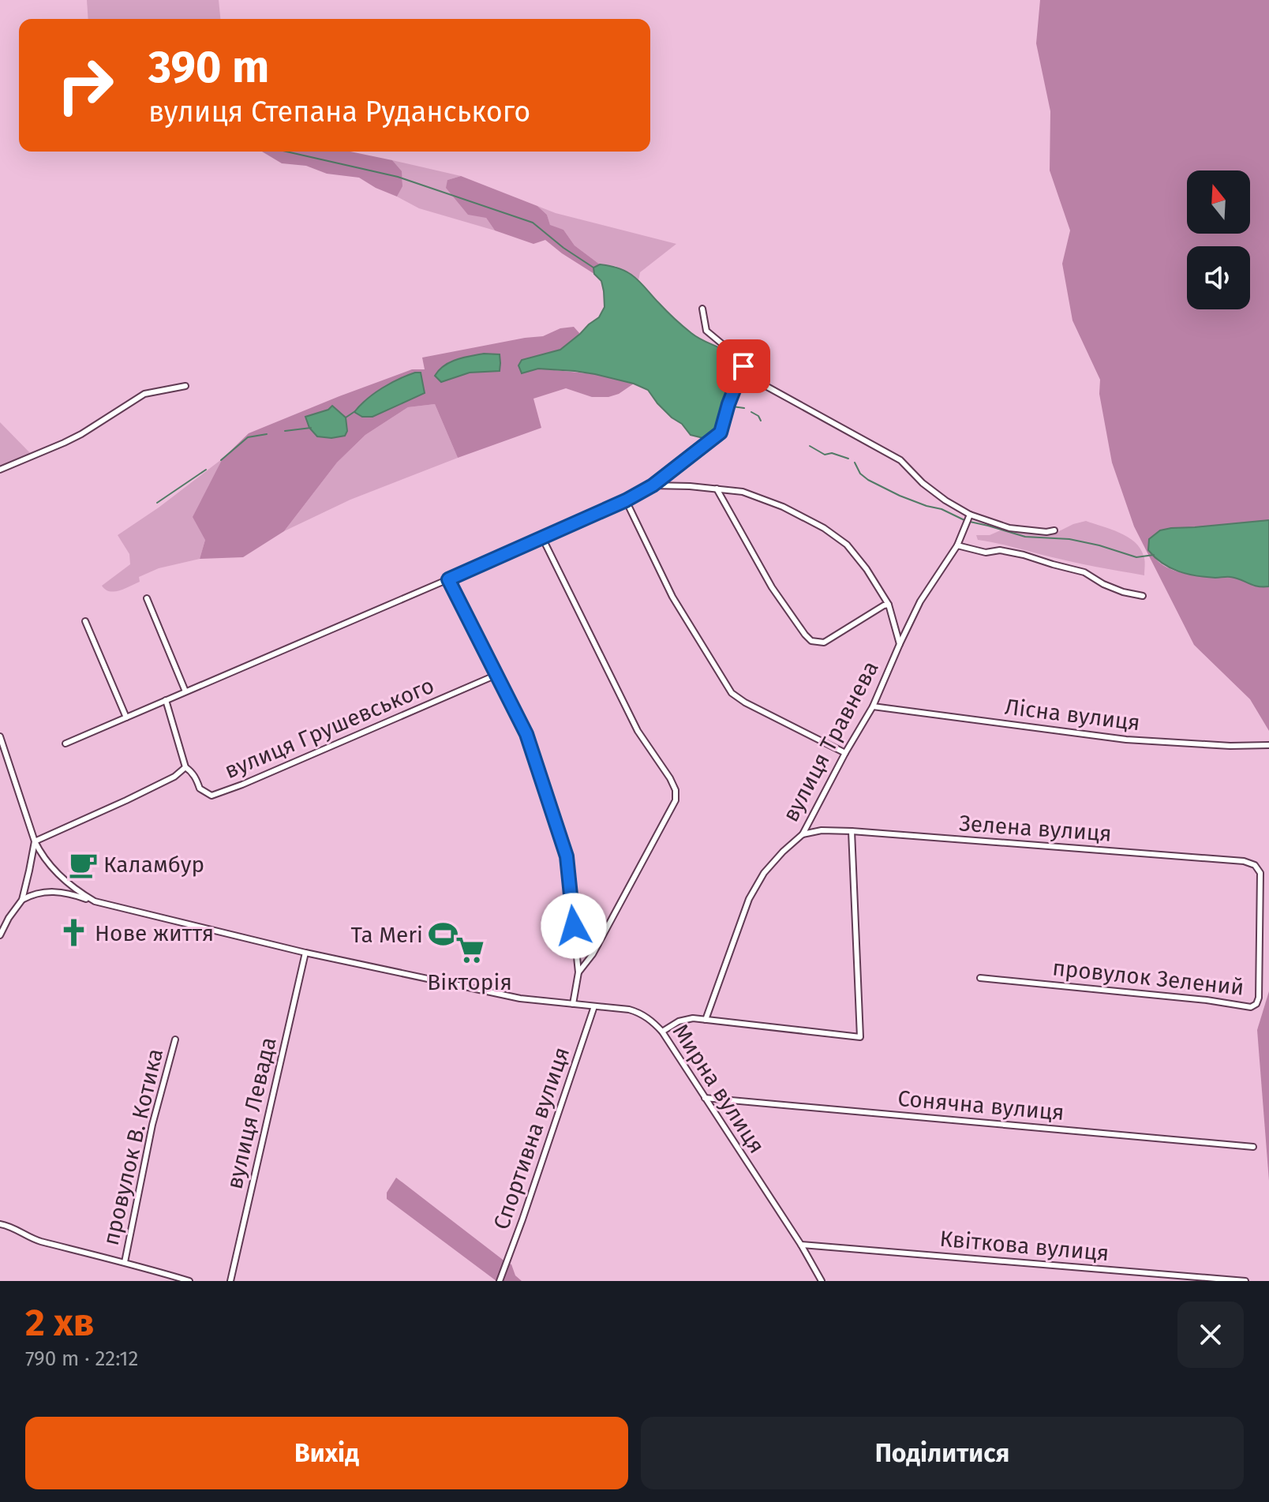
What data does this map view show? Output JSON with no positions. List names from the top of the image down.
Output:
{
  "streets": {
    "street": [
      "Лісна вулиця",
      "вулиця Грушевського",
      "вулиця Травнева",
      "Зелена вулиця",
      "провулок Зелений",
      "Мирна вулиця",
      "Сонячна вулиця",
      "вулиця Левада",
      "Спортивна вулиця",
      "провулок В. Котика",
      "Квіткова вулиця"
    ]
  },
  "crossings": [
    ["Лісна вулиця", "вулиця Травнева"],
    ["вулиця Травнева", "Зелена вулиця"],
    ["Зелена вулиця", "провулок Зелений"],
    ["Мирна вулиця", "Сонячна вулиця"],
    ["Мирна вулиця", "вулиця Левада"],
    ["Мирна вулиця", "Спортивна вулиця"],
    ["Мирна вулиця", "Квіткова вулиця"]
  ],
  "places": {
    "cafe": ["Каламбур"],
    "church": ["Нове життя"],
    "sports": ["Ta Meri"],
    "supermarket": ["Вікторія"]
  },
  "north": "top",
  "page": {
    "turn": ["390 m", "вулиця Степана Руданського"],
    "heading": ["2 хв", "790 m · 22:12"],
    "buttons": ["Вихід", "Поділитися"]
  }
}
